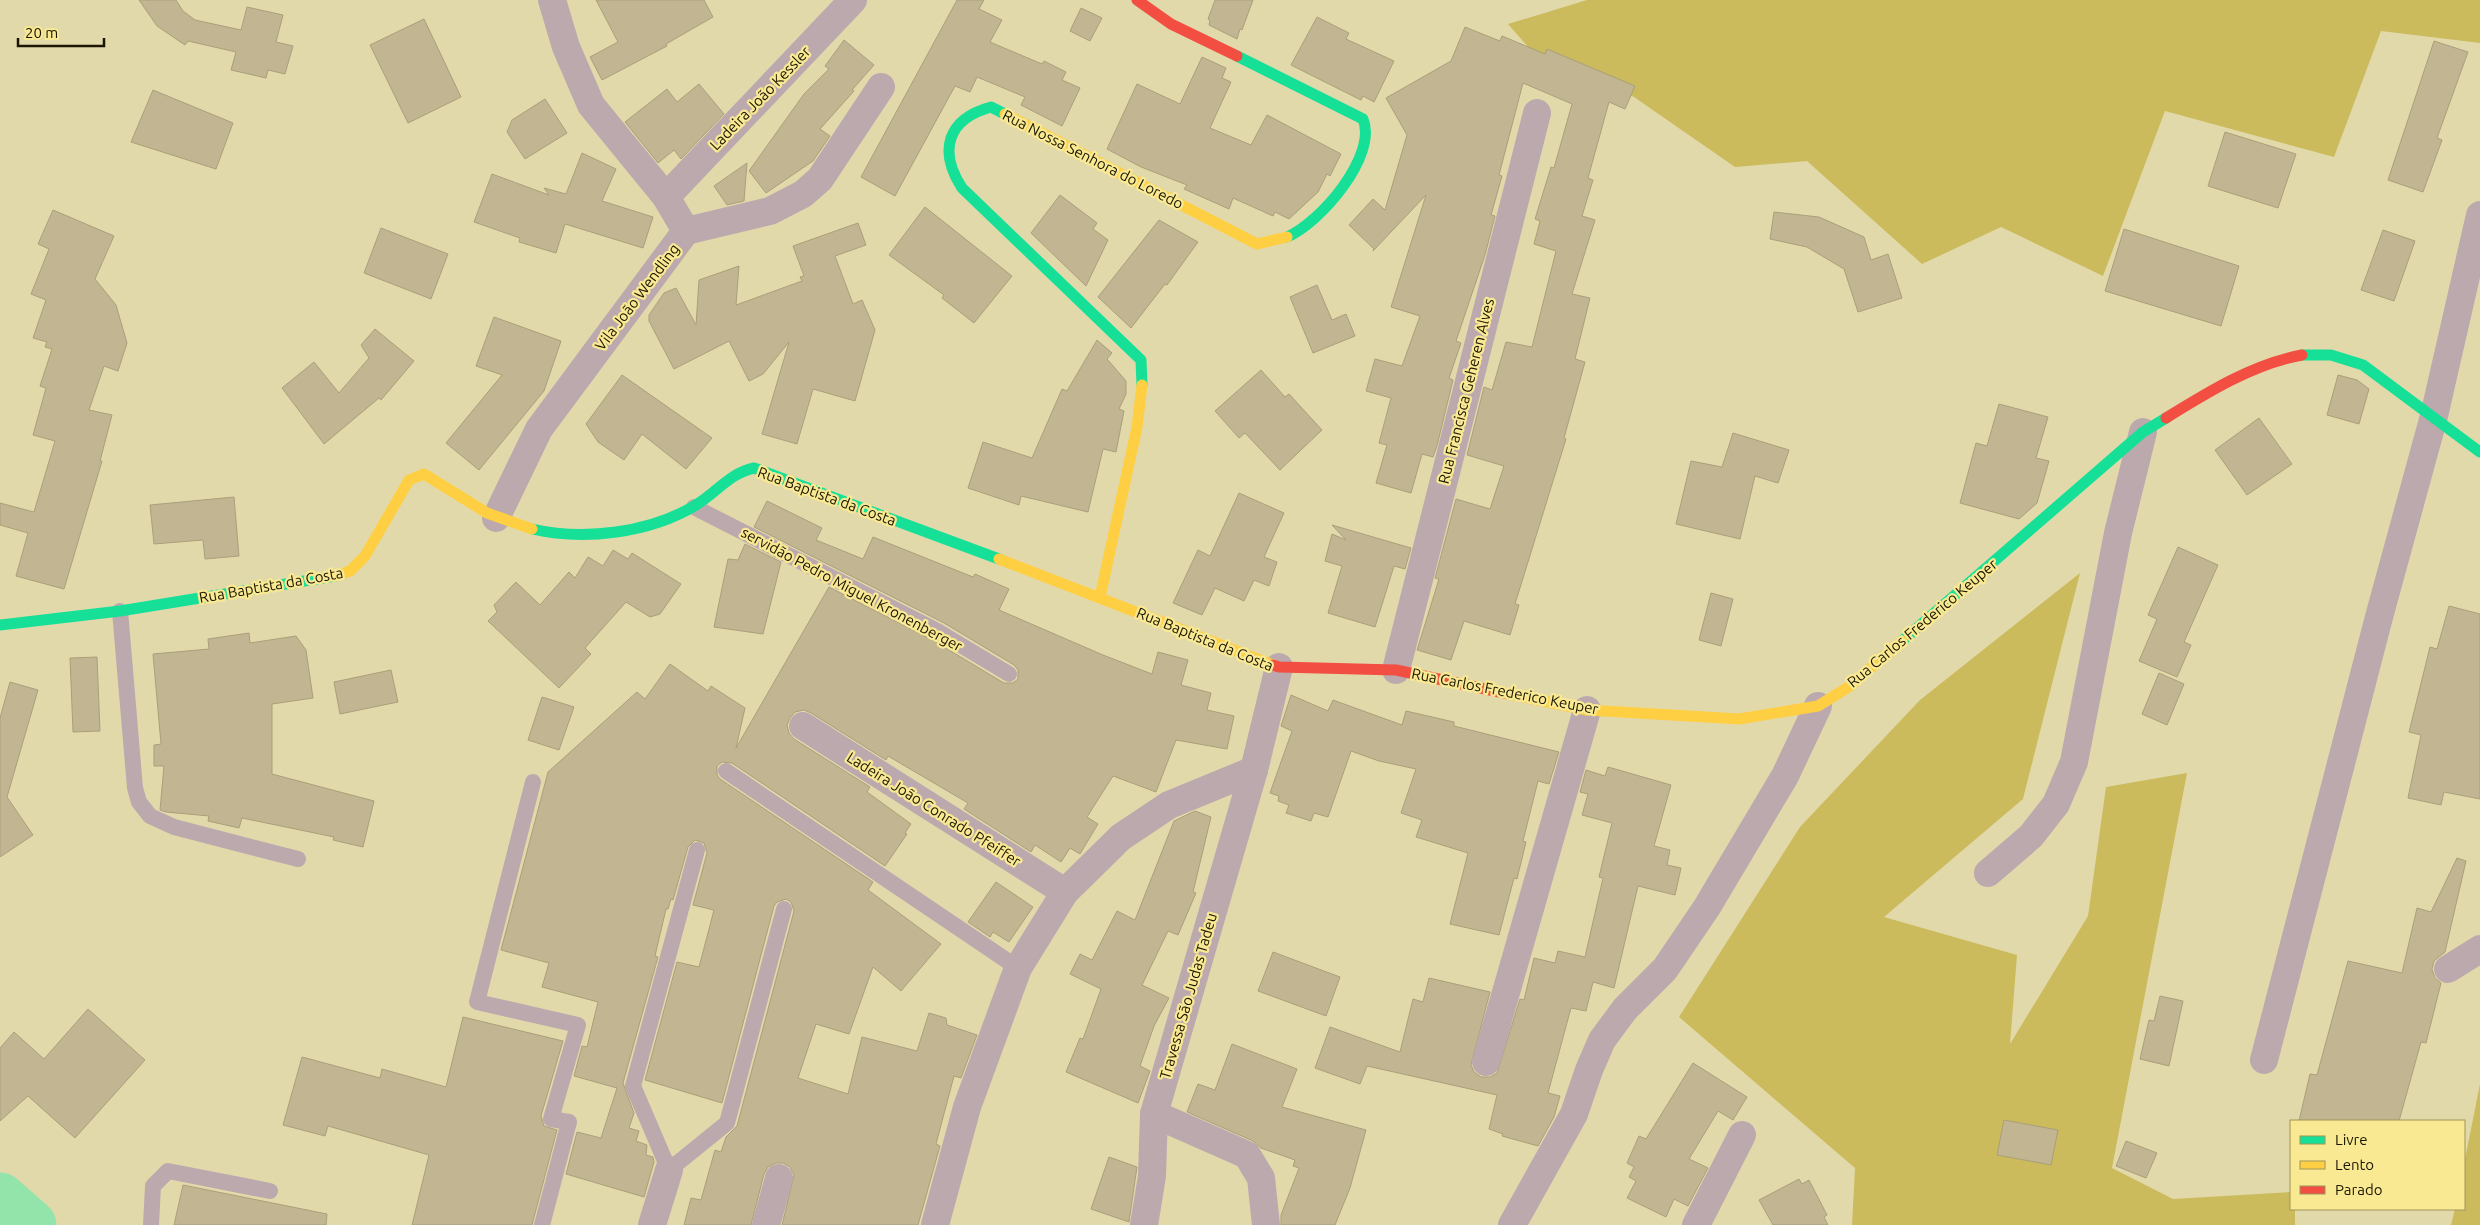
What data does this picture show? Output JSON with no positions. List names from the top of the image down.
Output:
{
  "streets": {
    "street": [
      "Ladeira João Kessler",
      "Rua Nossa Senhora do Loredo",
      "Vila João Wendling",
      "Rua Francisca Geheren Alves",
      "Rua Baptista da Costa",
      "Rua Carlos Frederico Keuper",
      "Ladeira João Conrado Pfeiffer",
      "Travessa São Judas Tadeu"
    ],
    "lane": ["servidão Pedro Miguel Kronenberger"]
  },
  "crossings": [
    ["Ladeira João Kessler", "Vila João Wendling"],
    ["Rua Nossa Senhora do Loredo", "Rua Baptista da Costa"],
    ["Vila João Wendling", "Rua Baptista da Costa"],
    ["Rua Francisca Geheren Alves", "Rua Carlos Frederico Keuper"],
    ["Rua Baptista da Costa", "servidão Pedro Miguel Kronenberger"],
    ["Rua Baptista da Costa", "Rua Carlos Frederico Keuper"],
    ["Rua Baptista da Costa", "Travessa São Judas Tadeu"]
  ],
  "legend": ["Livre", "Lento", "Parado"],
  "scale_bar": "20 m"
}
